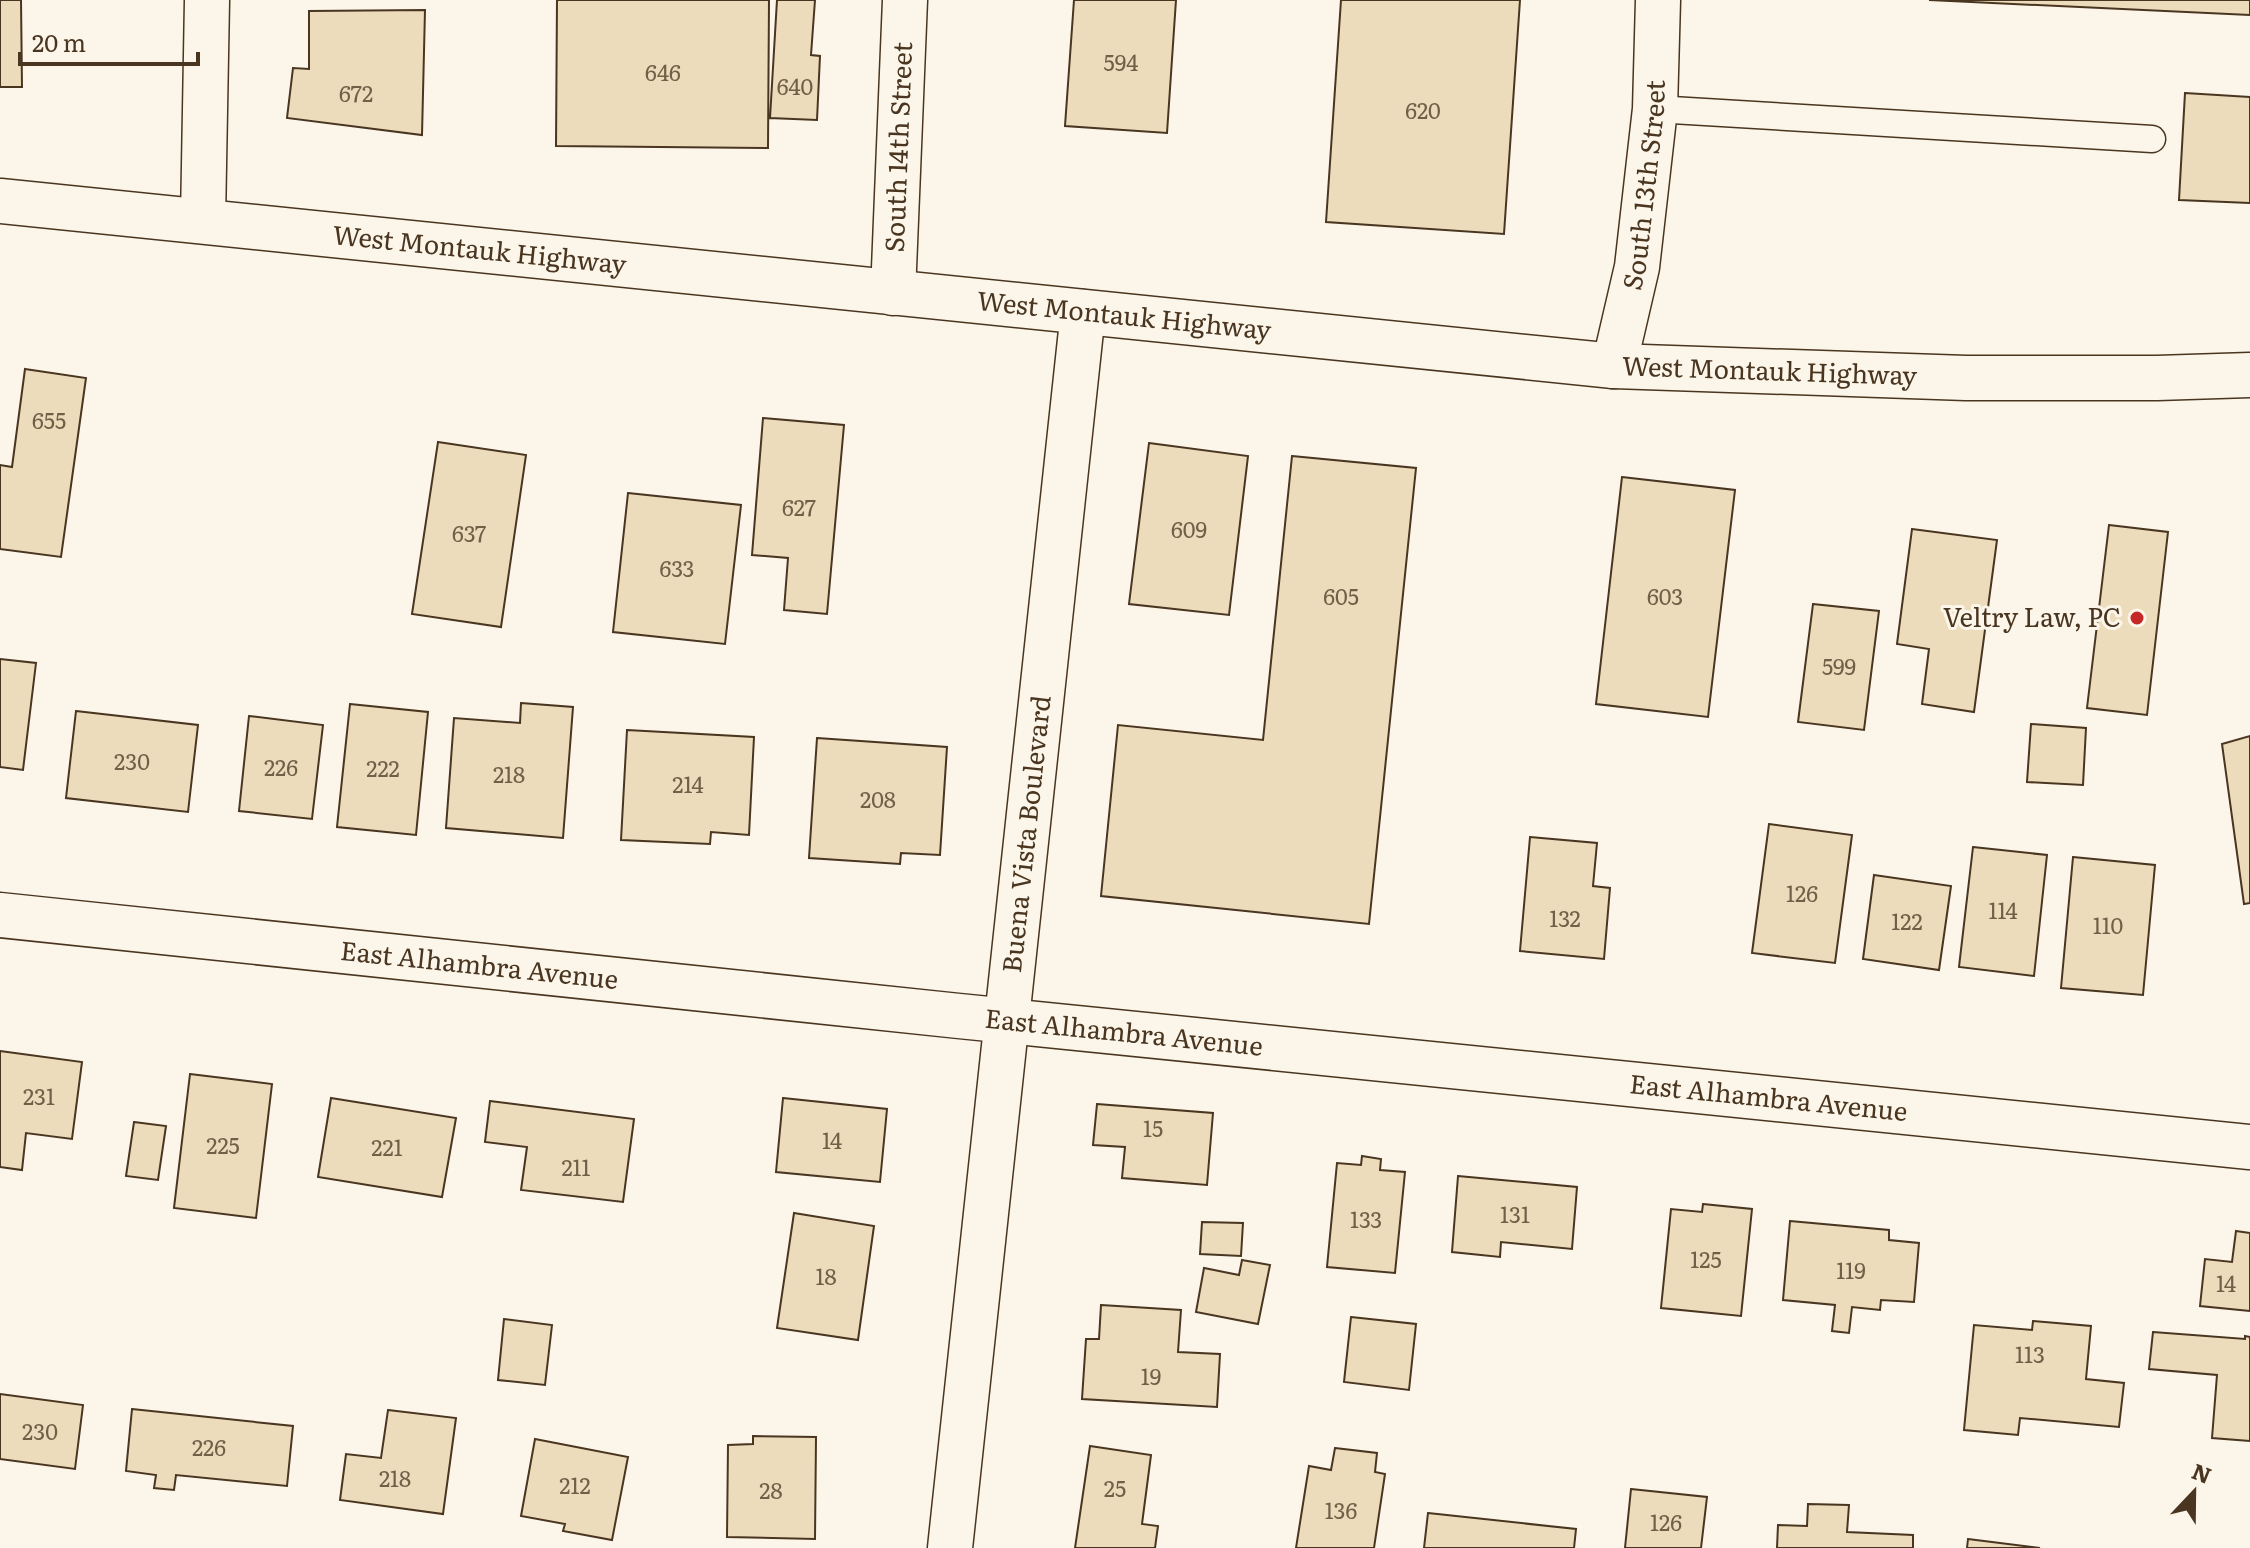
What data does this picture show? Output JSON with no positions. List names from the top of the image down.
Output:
{
  "streets": {
    "street": [
      "South 14th Street",
      "South 13th Street",
      "West Montauk Highway",
      "Buena Vista Boulevard",
      "East Alhambra Avenue"
    ]
  },
  "crossings": [
    ["South 14th Street", "West Montauk Highway"],
    ["South 13th Street", "West Montauk Highway"],
    ["West Montauk Highway", "Buena Vista Boulevard"],
    ["Buena Vista Boulevard", "East Alhambra Avenue"]
  ],
  "places": ["Veltry Law, PC"],
  "house_numbers": [
    "594",
    "646",
    "640",
    "672",
    "620",
    "655",
    "627",
    "609",
    "637",
    "633",
    "605",
    "603",
    "599",
    "230",
    "226",
    "222",
    "218",
    "214",
    "208",
    "126",
    "114",
    "132",
    "122",
    "110",
    "231",
    "15",
    "14",
    "225",
    "221",
    "211",
    "131",
    "133",
    "125",
    "119",
    "18",
    "14",
    "113",
    "19",
    "230",
    "226",
    "218",
    "212",
    "25",
    "28",
    "136",
    "126"
  ],
  "scale_bar": "20 m",
  "north": "top"
}
